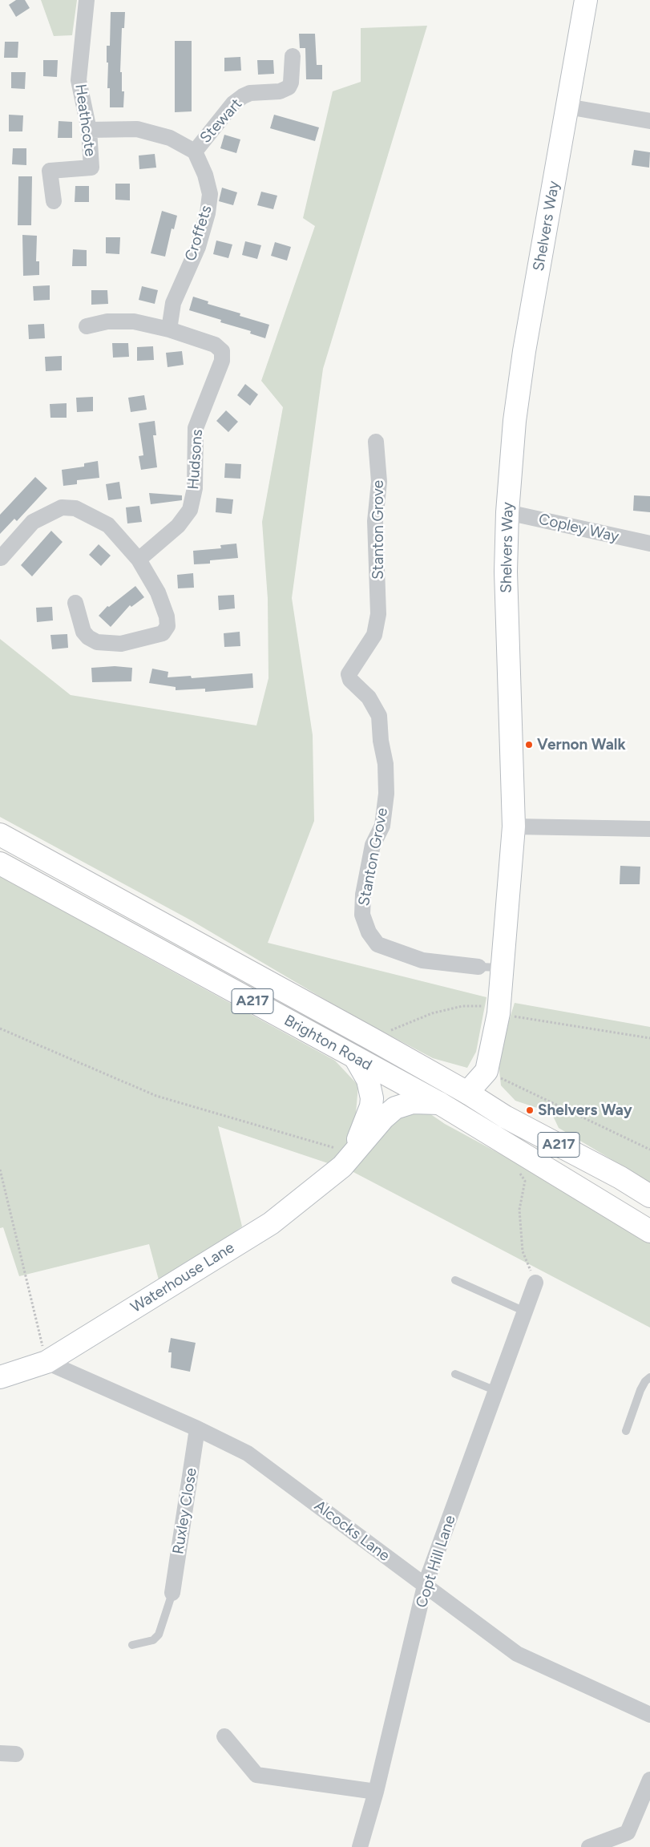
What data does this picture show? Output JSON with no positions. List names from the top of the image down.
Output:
{
  "streets": {
    "main road": [
      "Shelvers Way",
      "A217",
      "Brighton Road",
      "Waterhouse Lane"
    ],
    "street": [
      "Heathcote",
      "Stewart",
      "Croffets",
      "Hudsons",
      "Copley Way",
      "Stanton Grove",
      "Ruxley Close",
      "Alcocks Lane",
      "Copt Hill Lane"
    ]
  },
  "crossings": [
    ["Stewart", "Croffets"],
    ["Shelvers Way", "Copley Way"],
    ["Shelvers Way", "Brighton Road"],
    ["Croffets", "Hudsons"],
    ["Brighton Road", "Waterhouse Lane"],
    ["Waterhouse Lane", "Alcocks Lane"],
    ["Ruxley Close", "Alcocks Lane"],
    ["Alcocks Lane", "Copt Hill Lane"]
  ],
  "places": ["Vernon Walk", "Shelvers Way"]
}
